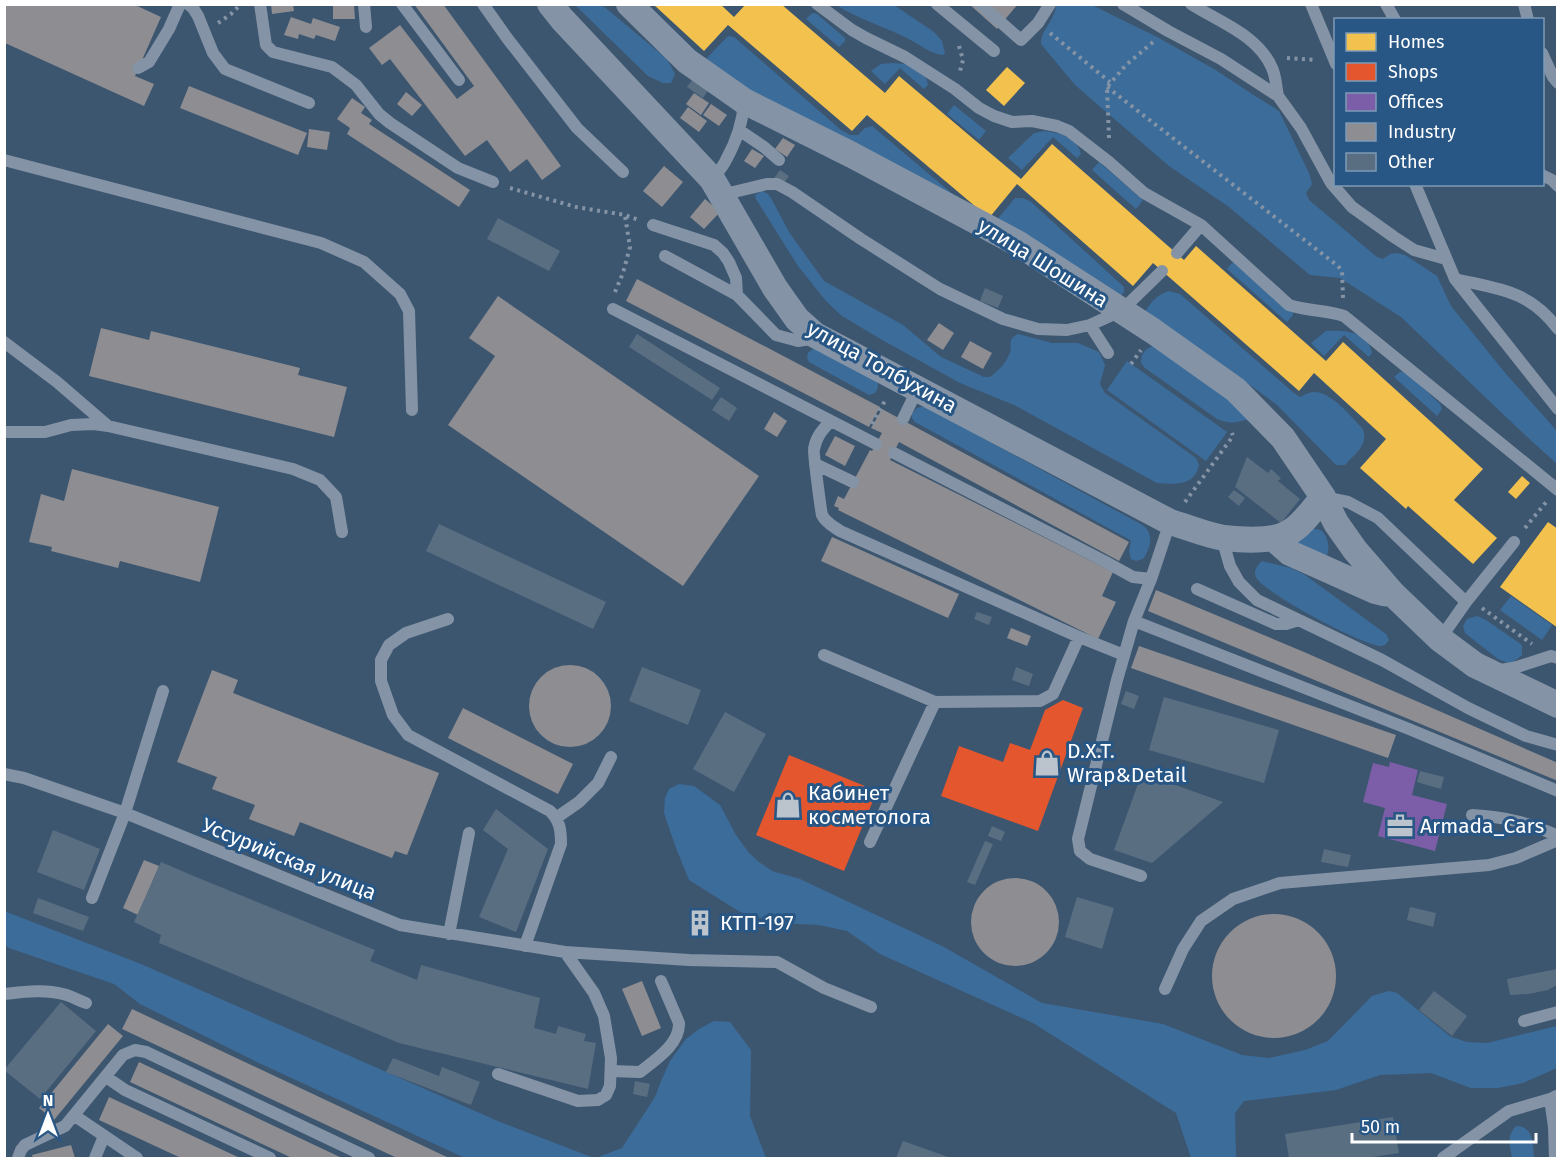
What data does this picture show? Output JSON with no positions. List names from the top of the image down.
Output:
{
  "streets": {
    "street": ["улица Шошина", "улица Толбухина"],
    "lane": ["Уссурийская улица"]
  },
  "crossings": [
    ["улица Шошина", "улица Толбухина"]
  ],
  "places": {
    "shop": ["D.X.T. Wrap&Detail", "Кабинет косметолога"],
    "office": ["Armada_Cars"],
    "building": ["КТП-197"]
  },
  "legend": [
    "Homes",
    "Shops",
    "Offices",
    "Industry",
    "Other"
  ],
  "scale_bar": "50 m",
  "north": "top"
}
